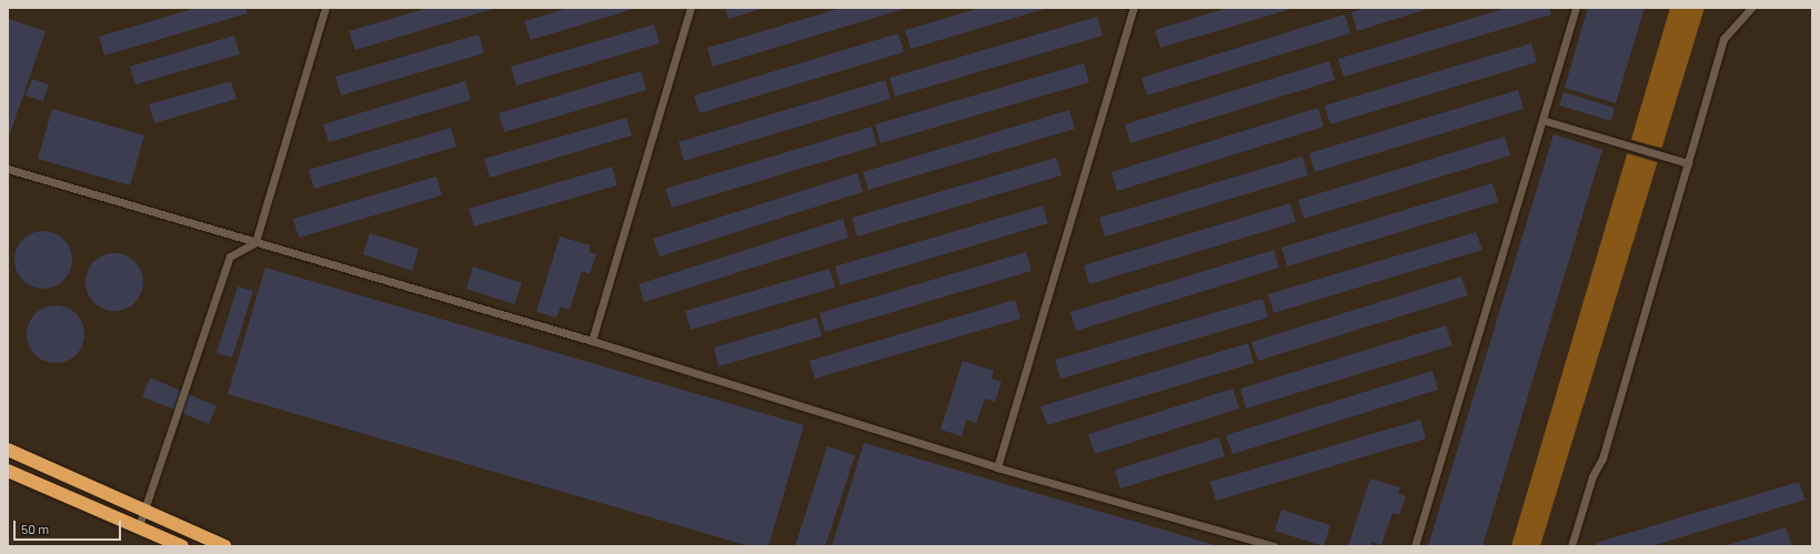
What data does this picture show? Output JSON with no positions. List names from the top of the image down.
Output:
{
  "scale_bar": "50 m"
}
